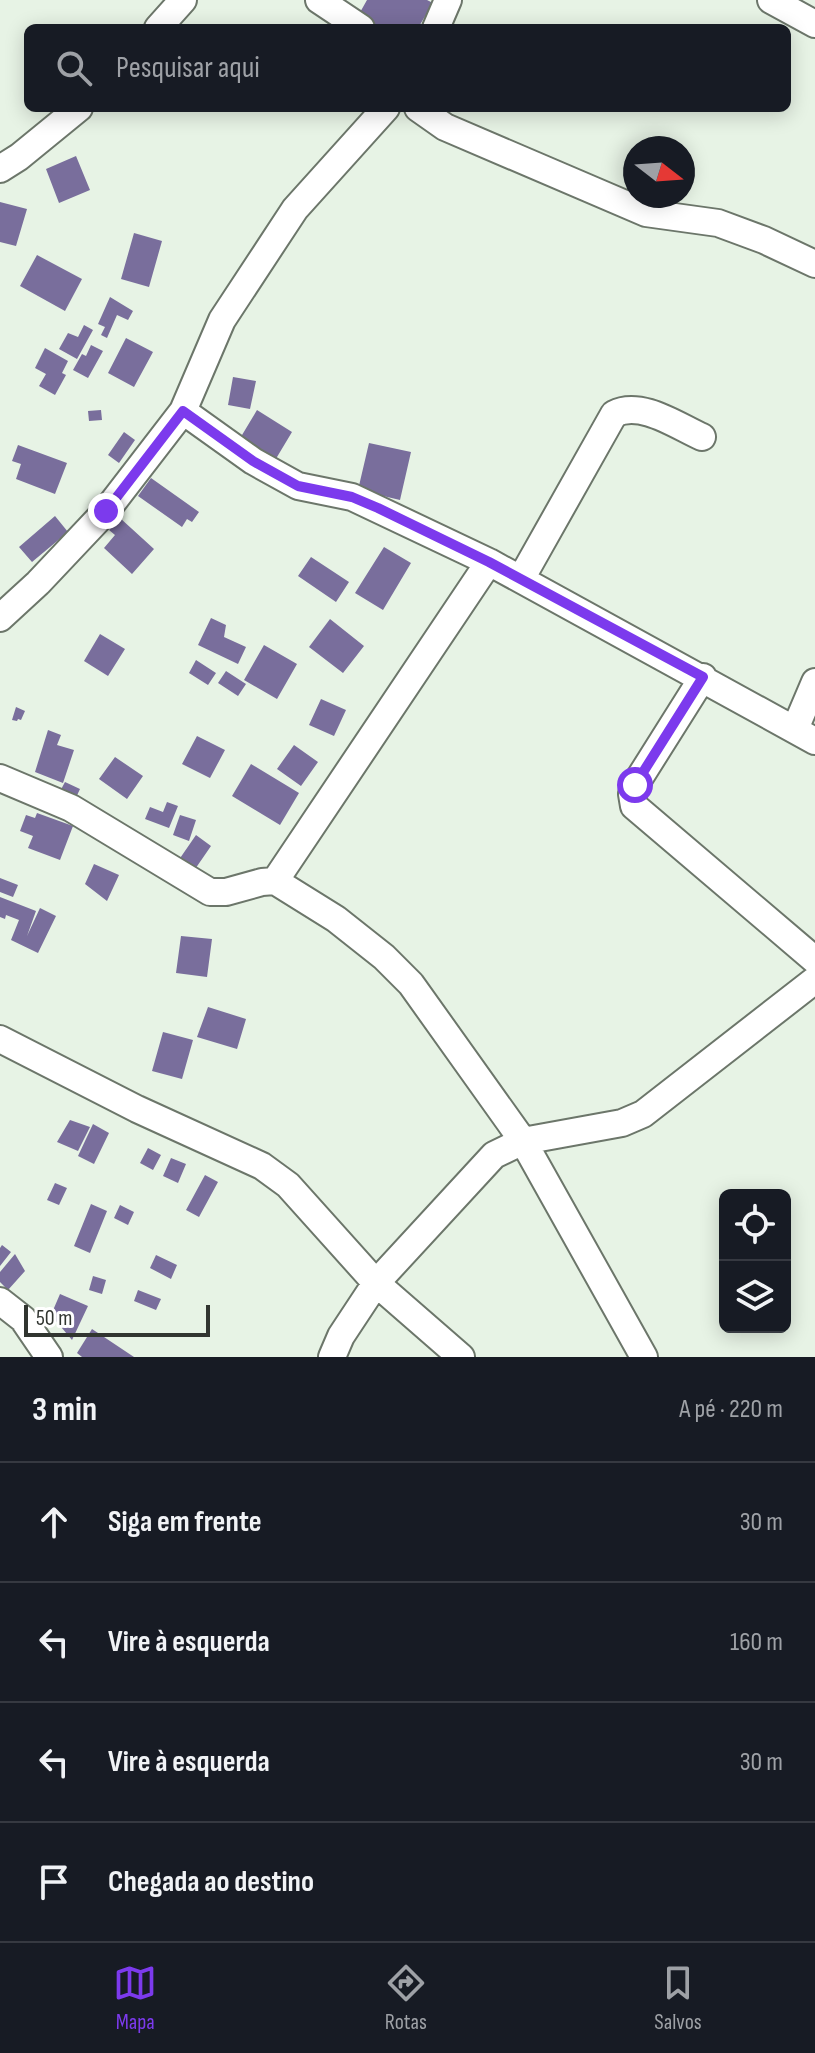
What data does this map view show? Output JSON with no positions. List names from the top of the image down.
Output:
{
  "scale_bar": "50 m",
  "north": "right",
  "page": {
    "search": "Pesquisar aqui",
    "scale": "50 m",
    "heading": ["3 min", "A pé · 220 m"],
    "list": [
      ["Siga em frente", "30 m"],
      ["Vire à esquerda", "160 m"],
      ["Vire à esquerda", "30 m"],
      "Chegada ao destino"
    ],
    "nav": ["Mapa", "Rotas", "Salvos"]
  }
}
